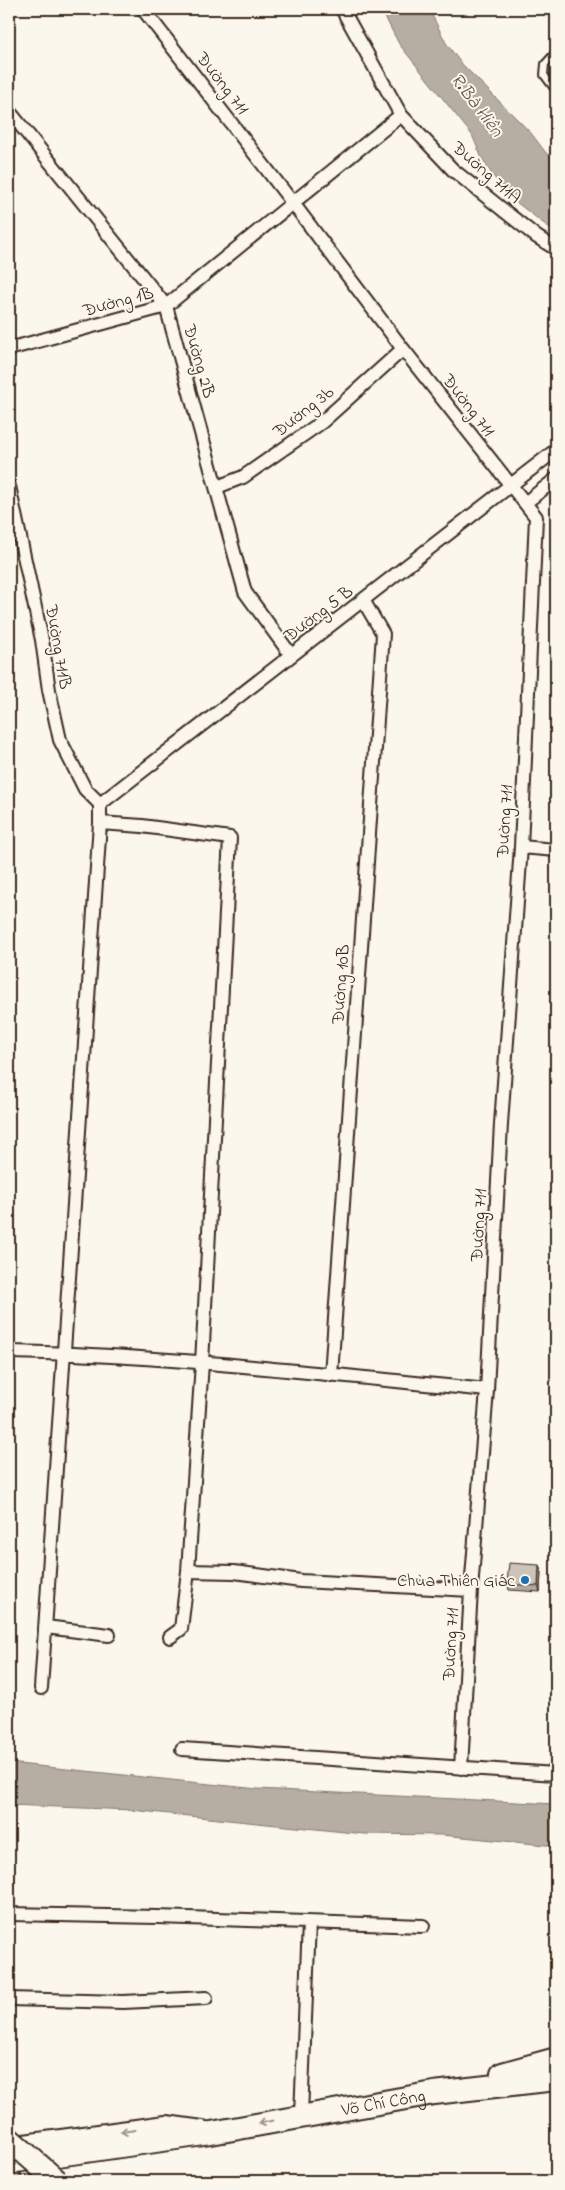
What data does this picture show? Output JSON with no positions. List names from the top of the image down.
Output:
{
  "streets": {
    "highway": ["Võ Chí Công"],
    "street": [
      "Đường 711",
      "Đường 711A",
      "Đường 1B",
      "Đường 2B",
      "Đường 3b",
      "Đường 5 B",
      "Đường 711B",
      "Đường 10B"
    ]
  },
  "crossings": [
    ["Đường 711", "Đường 1B"],
    ["Đường 711", "Đường 3b"],
    ["Đường 711", "Đường 5 B"],
    ["Đường 711A", "Đường 1B"],
    ["Đường 1B", "Đường 2B"],
    ["Đường 2B", "Đường 3b"],
    ["Đường 2B", "Đường 5 B"],
    ["Đường 5 B", "Đường 711B"],
    ["Đường 5 B", "Đường 10B"]
  ],
  "water": ["R.Bà Hiên"],
  "places": ["Chùa Thiên Giác"]
}
